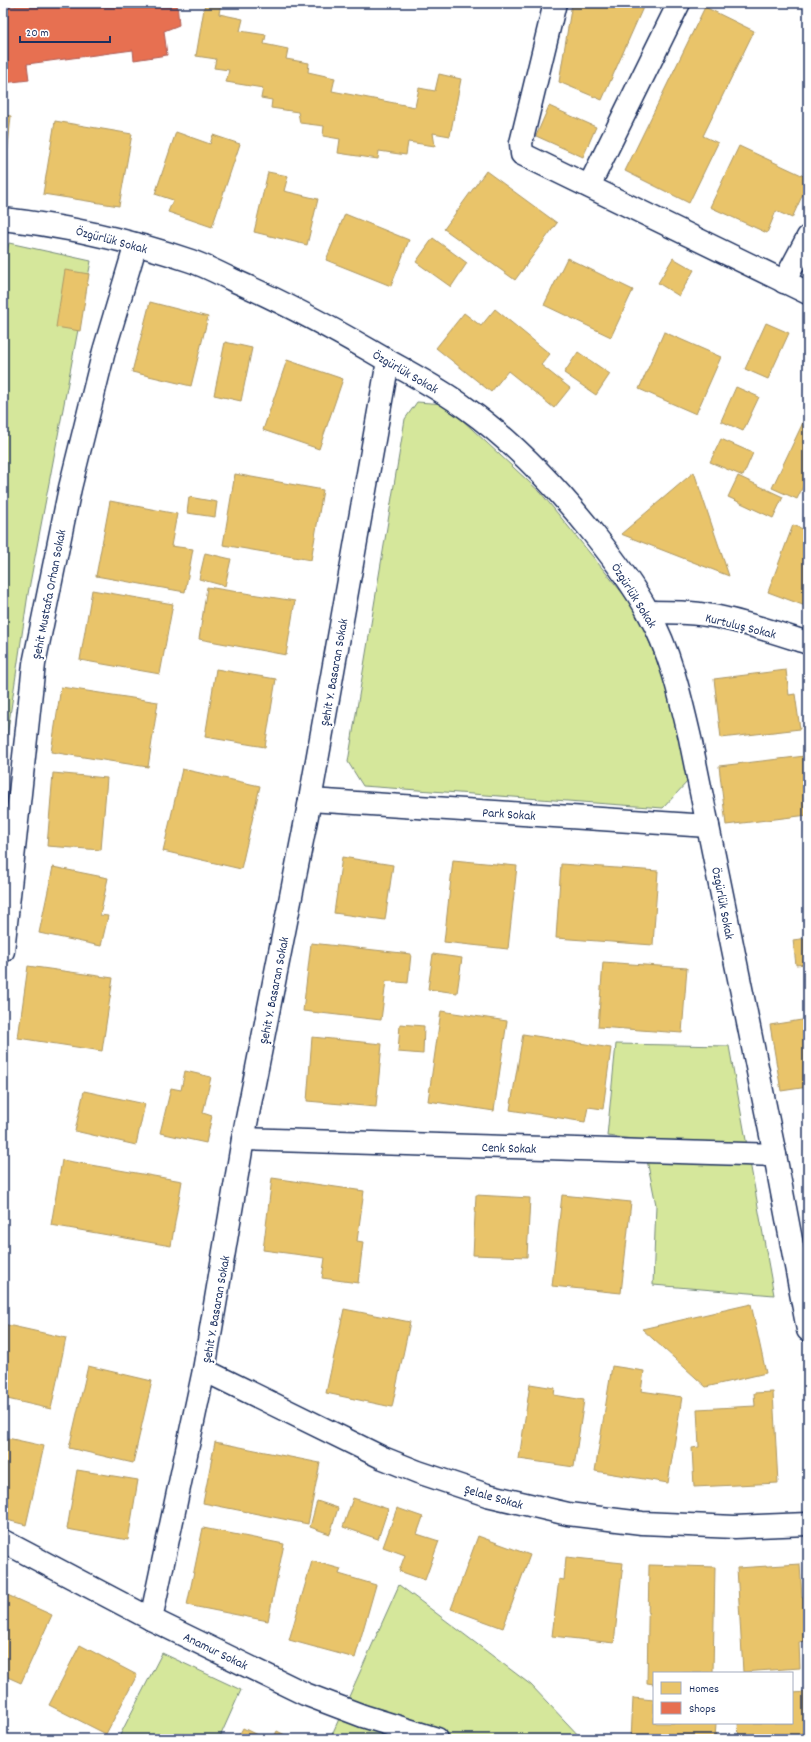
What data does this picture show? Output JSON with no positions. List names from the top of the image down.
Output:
{
  "streets": {
    "street": [
      "Özgürlük Sokak",
      "Şehit Mustafa Orhan Sokak",
      "Kurtuluş Sokak",
      "Şehit Y. Basaran Sokak",
      "Park Sokak",
      "Cenk Sokak",
      "Şelale Sokak",
      "Anamur Sokak"
    ]
  },
  "crossings": [
    ["Özgürlük Sokak", "Şehit Mustafa Orhan Sokak"],
    ["Özgürlük Sokak", "Kurtuluş Sokak"],
    ["Özgürlük Sokak", "Şehit Y. Basaran Sokak"],
    ["Özgürlük Sokak", "Park Sokak"],
    ["Özgürlük Sokak", "Cenk Sokak"],
    ["Şehit Y. Basaran Sokak", "Park Sokak"],
    ["Şehit Y. Basaran Sokak", "Cenk Sokak"],
    ["Şehit Y. Basaran Sokak", "Şelale Sokak"],
    ["Şehit Y. Basaran Sokak", "Anamur Sokak"]
  ],
  "legend": ["Homes", "Shops"],
  "scale_bar": "20 m"
}
